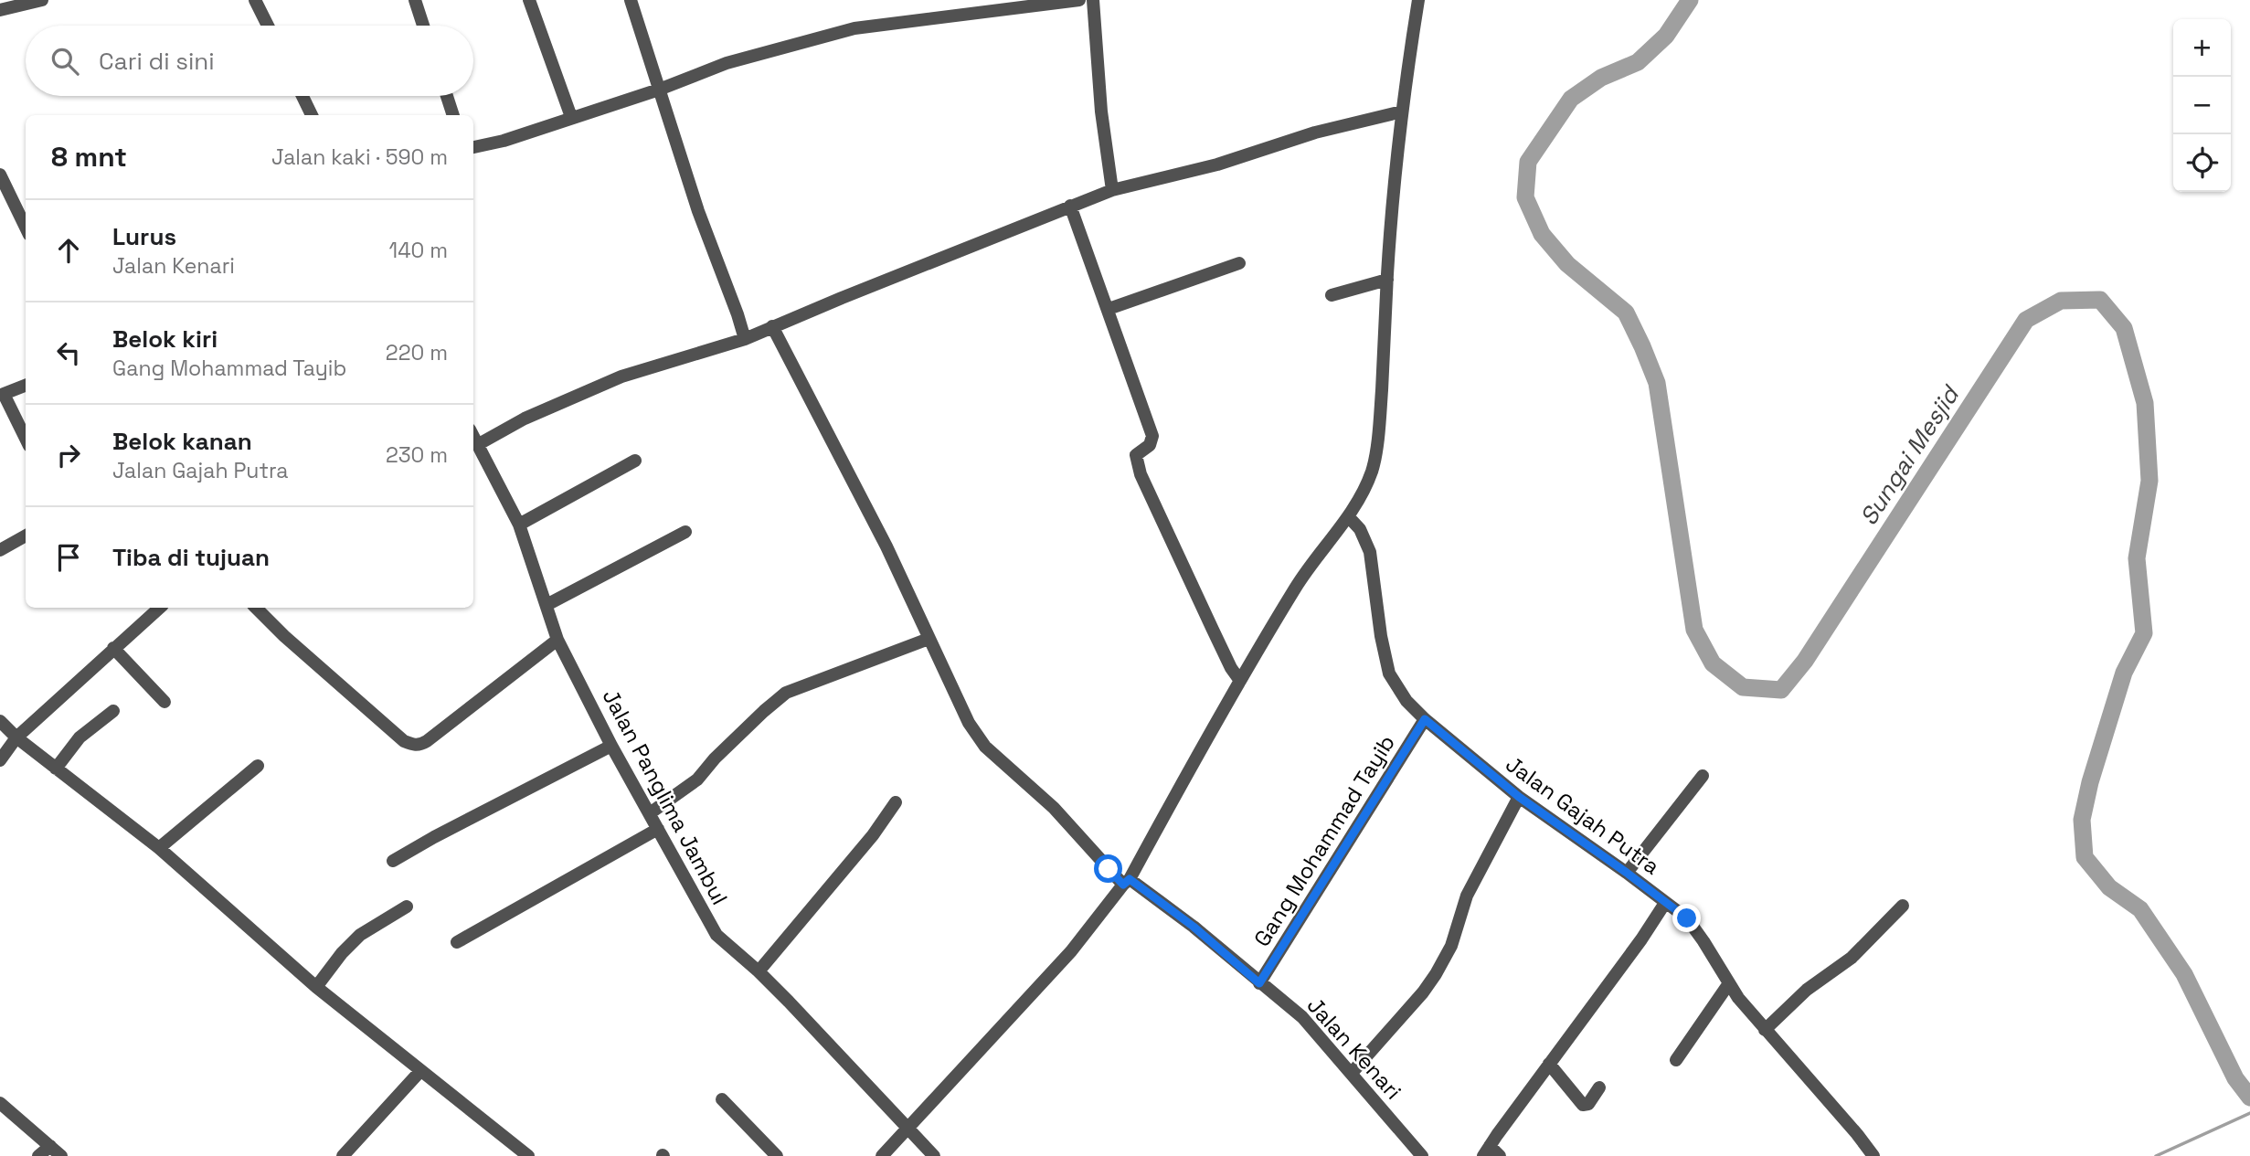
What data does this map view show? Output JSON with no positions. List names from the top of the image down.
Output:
{
  "streets": {
    "street": [
      "Jalan Panglima Jambul",
      "Jalan Gajah Putra",
      "Gang Mohammad Tayib",
      "Jalan Kenari"
    ]
  },
  "crossings": [
    ["Jalan Gajah Putra", "Gang Mohammad Tayib"],
    ["Gang Mohammad Tayib", "Jalan Kenari"]
  ],
  "water": ["Sungai Mesjid"],
  "page": {
    "map_buttons": ["+", "−"],
    "search": "Cari di sini",
    "heading": ["8 mnt", "Jalan kaki · 590 m"],
    "list": [
      ["Lurus", "Jalan Kenari", "140 m"],
      ["Belok kiri", "Gang Mohammad Tayib", "220 m"],
      ["Belok kanan", "Jalan Gajah Putra", "230 m"],
      "Tiba di tujuan"
    ]
  }
}
